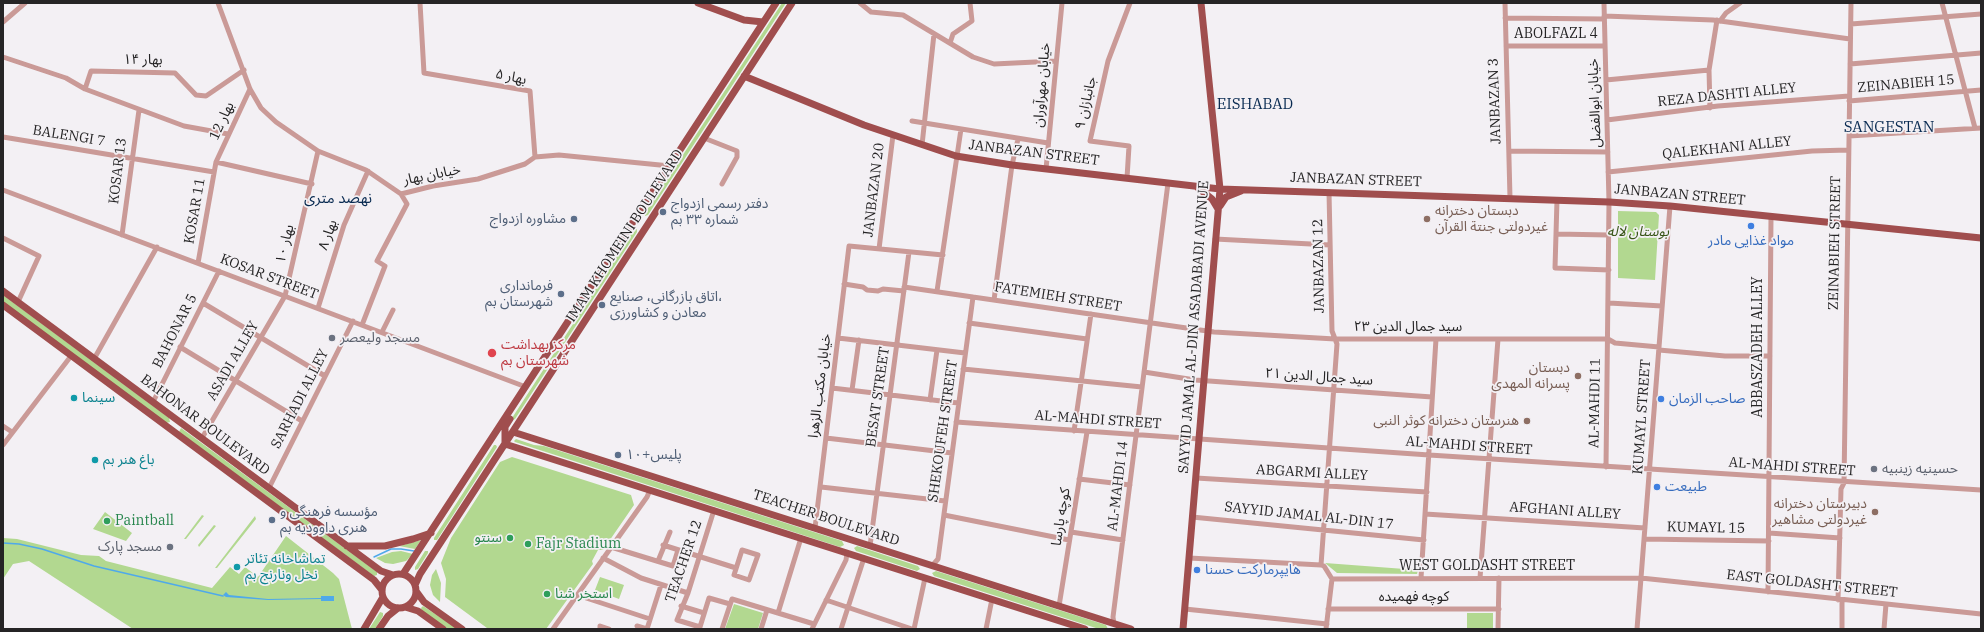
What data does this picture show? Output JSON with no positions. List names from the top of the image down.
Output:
{
  "streets": {
    "main road": [
      "JANBAZAN STREET",
      "IMAM KHOMEINI BOULEVARD",
      "SAYYID JAMAL AL-DIN ASADABADI AVENUE",
      "BAHONAR BOULEVARD",
      "TEACHER BOULEVARD"
    ],
    "street": [
      "ABOLFAZL 4",
      "بهار ۱۴",
      "بهار ۵",
      "ZEINABIEH 15",
      "خیابان مهرآوران",
      "REZA DASHTI ALLEY",
      "JANBAZAN 3",
      "جانبازان ۹",
      "خیابان ابوالفضل",
      "بهار 12",
      "BALENGI 7",
      "QALEKHANI ALLEY",
      "KOSAR 13",
      "خیابان بهار",
      "JANBAZAN 20",
      "KOSAR 11",
      "بهار ۸",
      "ZEINABIEH STREET",
      "بهار ۱۰",
      "JANBAZAN 12",
      "KOSAR STREET",
      "FATEMIEH STREET",
      "سید جمال الدین ۲۳",
      "BAHONAR 5",
      "ABBASZADEH ALLEY",
      "ASADI ALLEY",
      "سید جمال الدین ۲۱",
      "خیابان مکتب الزهرا",
      "BESAT STREET",
      "SARHADI ALLEY",
      "AL-MAHDI 11",
      "KUMAYL STREET",
      "AL-MAHDI STREET",
      "SHEKOUFEH STREET",
      "ABGARMI ALLEY",
      "AL-MAHDI 14",
      "AFGHANI ALLEY",
      "SAYYID JAMAL AL-DIN 17",
      "کوچه پارسا",
      "KUMAYL 15",
      "TEACHER 12",
      "WEST GOLDASHT STREET",
      "EAST GOLDASHT STREET",
      "کوچه فهمیده"
    ]
  },
  "crossings": [
    ["ABOLFAZL 4", "JANBAZAN 3"],
    ["ABOLFAZL 4", "خیابان ابوالفضل"],
    ["بهار ۱۴", "خیابان بهار"],
    ["بهار ۵", "خیابان بهار"],
    ["ZEINABIEH 15", "REZA DASHTI ALLEY"],
    ["ZEINABIEH 15", "ZEINABIEH STREET"],
    ["خیابان مهرآوران", "JANBAZAN STREET"],
    ["REZA DASHTI ALLEY", "خیابان ابوالفضل"],
    ["REZA DASHTI ALLEY", "ZEINABIEH STREET"],
    ["JANBAZAN 3", "JANBAZAN STREET"],
    ["جانبازان ۹", "JANBAZAN STREET"],
    ["خیابان ابوالفضل", "QALEKHANI ALLEY"],
    ["خیابان ابوالفضل", "JANBAZAN STREET"],
    ["خیابان ابوالفضل", "AL-MAHDI 11"],
    ["بهار 12", "خیابان بهار"],
    ["بهار 12", "KOSAR 11"],
    ["BALENGI 7", "KOSAR 13"],
    ["BALENGI 7", "KOSAR 11"],
    ["QALEKHANI ALLEY", "ZEINABIEH STREET"],
    ["JANBAZAN STREET", "JANBAZAN 20"],
    ["JANBAZAN STREET", "IMAM KHOMEINI BOULEVARD"],
    ["JANBAZAN STREET", "ZEINABIEH STREET"],
    ["JANBAZAN STREET", "JANBAZAN 12"],
    ["JANBAZAN STREET", "SAYYID JAMAL AL-DIN ASADABADI AVENUE"],
    ["JANBAZAN STREET", "ABBASZADEH ALLEY"],
    ["JANBAZAN STREET", "KUMAYL STREET"],
    ["JANBAZAN STREET", "AL-MAHDI 14"],
    ["KOSAR 13", "KOSAR STREET"],
    ["خیابان بهار", "بهار ۸"],
    ["خیابان بهار", "IMAM KHOMEINI BOULEVARD"],
    ["خیابان بهار", "بهار ۱۰"],
    ["JANBAZAN 20", "خیابان مکتب الزهرا"],
    ["KOSAR 11", "KOSAR STREET"],
    ["بهار ۸", "KOSAR STREET"],
    ["IMAM KHOMEINI BOULEVARD", "KOSAR STREET"],
    ["IMAM KHOMEINI BOULEVARD", "BAHONAR BOULEVARD"],
    ["IMAM KHOMEINI BOULEVARD", "TEACHER BOULEVARD"],
    ["ZEINABIEH STREET", "AL-MAHDI STREET"],
    ["ZEINABIEH STREET", "EAST GOLDASHT STREET"],
    ["بهار ۱۰", "KOSAR STREET"],
    ["بهار ۱۰", "ASADI ALLEY"],
    ["JANBAZAN 12", "سید جمال الدین ۲۳"],
    ["JANBAZAN 12", "سید جمال الدین ۲۱"],
    ["JANBAZAN 12", "AL-MAHDI STREET"],
    ["JANBAZAN 12", "ABGARMI ALLEY"],
    ["JANBAZAN 12", "SAYYID JAMAL AL-DIN 17"],
    ["KOSAR STREET", "BAHONAR 5"],
    ["KOSAR STREET", "ASADI ALLEY"],
    ["KOSAR STREET", "SARHADI ALLEY"],
    ["FATEMIEH STREET", "SAYYID JAMAL AL-DIN ASADABADI AVENUE"],
    ["FATEMIEH STREET", "سید جمال الدین ۲۳"],
    ["FATEMIEH STREET", "خیابان مکتب الزهرا"],
    ["FATEMIEH STREET", "BESAT STREET"],
    ["FATEMIEH STREET", "SHEKOUFEH STREET"],
    ["FATEMIEH STREET", "AL-MAHDI 14"],
    ["SAYYID JAMAL AL-DIN ASADABADI AVENUE", "سید جمال الدین ۲۳"],
    ["SAYYID JAMAL AL-DIN ASADABADI AVENUE", "سید جمال الدین ۲۱"],
    ["SAYYID JAMAL AL-DIN ASADABADI AVENUE", "AL-MAHDI STREET"],
    ["SAYYID JAMAL AL-DIN ASADABADI AVENUE", "ABGARMI ALLEY"],
    ["SAYYID JAMAL AL-DIN ASADABADI AVENUE", "SAYYID JAMAL AL-DIN 17"],
    ["سید جمال الدین ۲۳", "ABBASZADEH ALLEY"],
    ["سید جمال الدین ۲۳", "AL-MAHDI 11"],
    ["سید جمال الدین ۲۳", "KUMAYL STREET"],
    ["BAHONAR 5", "BAHONAR BOULEVARD"],
    ["ABBASZADEH ALLEY", "AL-MAHDI STREET"],
    ["ABBASZADEH ALLEY", "KUMAYL 15"],
    ["ABBASZADEH ALLEY", "EAST GOLDASHT STREET"],
    ["ASADI ALLEY", "BAHONAR BOULEVARD"],
    ["سید جمال الدین ۲۱", "AL-MAHDI 14"],
    ["خیابان مکتب الزهرا", "TEACHER BOULEVARD"],
    ["BESAT STREET", "TEACHER BOULEVARD"],
    ["SARHADI ALLEY", "BAHONAR BOULEVARD"],
    ["AL-MAHDI 11", "AL-MAHDI STREET"],
    ["KUMAYL STREET", "AL-MAHDI STREET"],
    ["KUMAYL STREET", "AFGHANI ALLEY"],
    ["KUMAYL STREET", "KUMAYL 15"],
    ["KUMAYL STREET", "WEST GOLDASHT STREET"],
    ["KUMAYL STREET", "EAST GOLDASHT STREET"],
    ["AL-MAHDI STREET", "SHEKOUFEH STREET"],
    ["AL-MAHDI STREET", "AL-MAHDI 14"],
    ["AL-MAHDI STREET", "کوچه پارسا"],
    ["SHEKOUFEH STREET", "TEACHER BOULEVARD"],
    ["AL-MAHDI 14", "TEACHER BOULEVARD"],
    ["کوچه پارسا", "TEACHER BOULEVARD"],
    ["TEACHER BOULEVARD", "TEACHER 12"],
    ["WEST GOLDASHT STREET", "EAST GOLDASHT STREET"]
  ],
  "districts": ["EISHABAD", "SANGESTAN", "نهصد متری"],
  "parks": ["بوستان لاله"],
  "places": [
    "دفتر رسمی ازدواج شماره ۳۳ بم",
    "مشاوره ازدواج",
    "دبستان دخترانه غیردولتی جنتة القرآن",
    "مواد غذایی مادر",
    "فرمانداری شهرستان بم",
    "اتاق بازرگانی، صنایع، معادن و کشاورزی",
    "مسجد ولیعصر",
    "مرکز بهداشت شهرستان بم",
    "دبستان پسرانه المهدی",
    "سینما",
    "صاحب الزمان",
    "هنرستان دخترانه کوثر النبی",
    "پلیس+۱۰",
    "باغ هنر بم",
    "حسینیه زینبیه",
    "طبیعت",
    "دبیرستان دخترانه غیردولتی مشاهیر",
    "مؤسسه فرهنگی و هنری داوودیه بم",
    "Paintball",
    "سنتو",
    "Fajr Stadium",
    "مسجد پارک",
    "تماشاخانه تئاتر نخل ونارنج بم",
    "هایپرمارکت حسنا",
    "استخر شنا"
  ]
}
